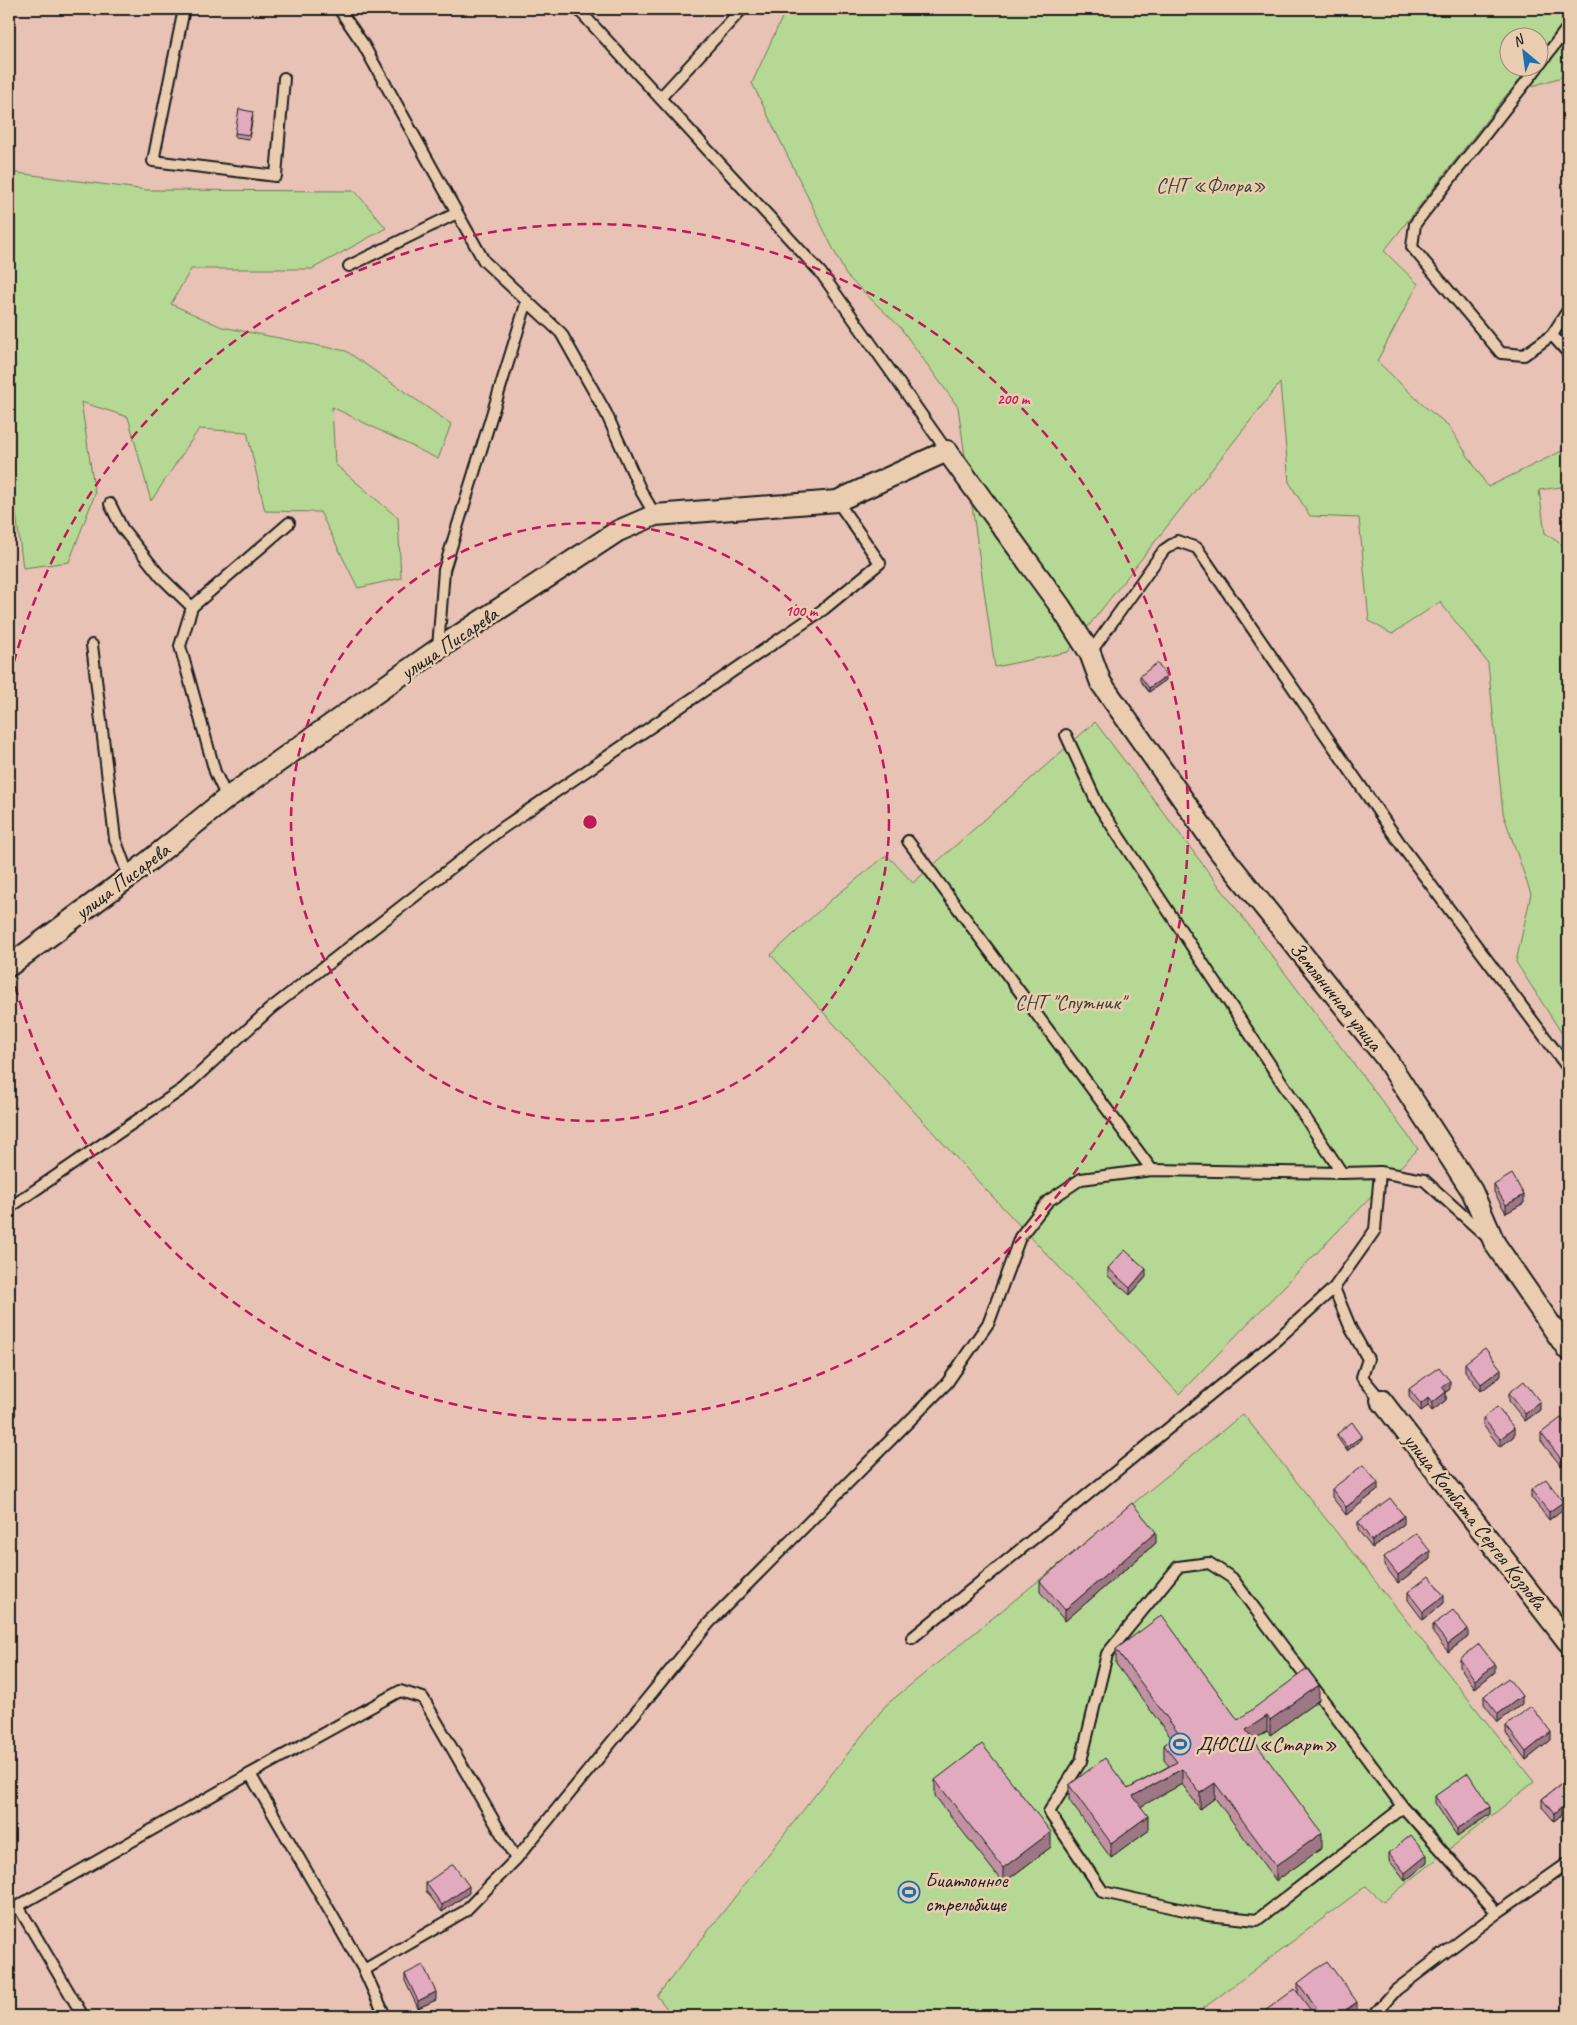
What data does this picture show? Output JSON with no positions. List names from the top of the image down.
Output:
{
  "streets": {
    "street": ["улица Писарева", "Земляничная улица", "улица Комбата Сергея Козлова"]
  },
  "crossings": [
    ["улица Писарева", "Земляничная улица"]
  ],
  "parks": ["СНТ «Флора»", "СНТ \"Спутник\""],
  "places": {
    "sports": ["ДЮСШ «Старт»", "Биатлонное стрельбище"]
  },
  "north": "top left",
  "rings": ["200 m", "100 m"]
}
